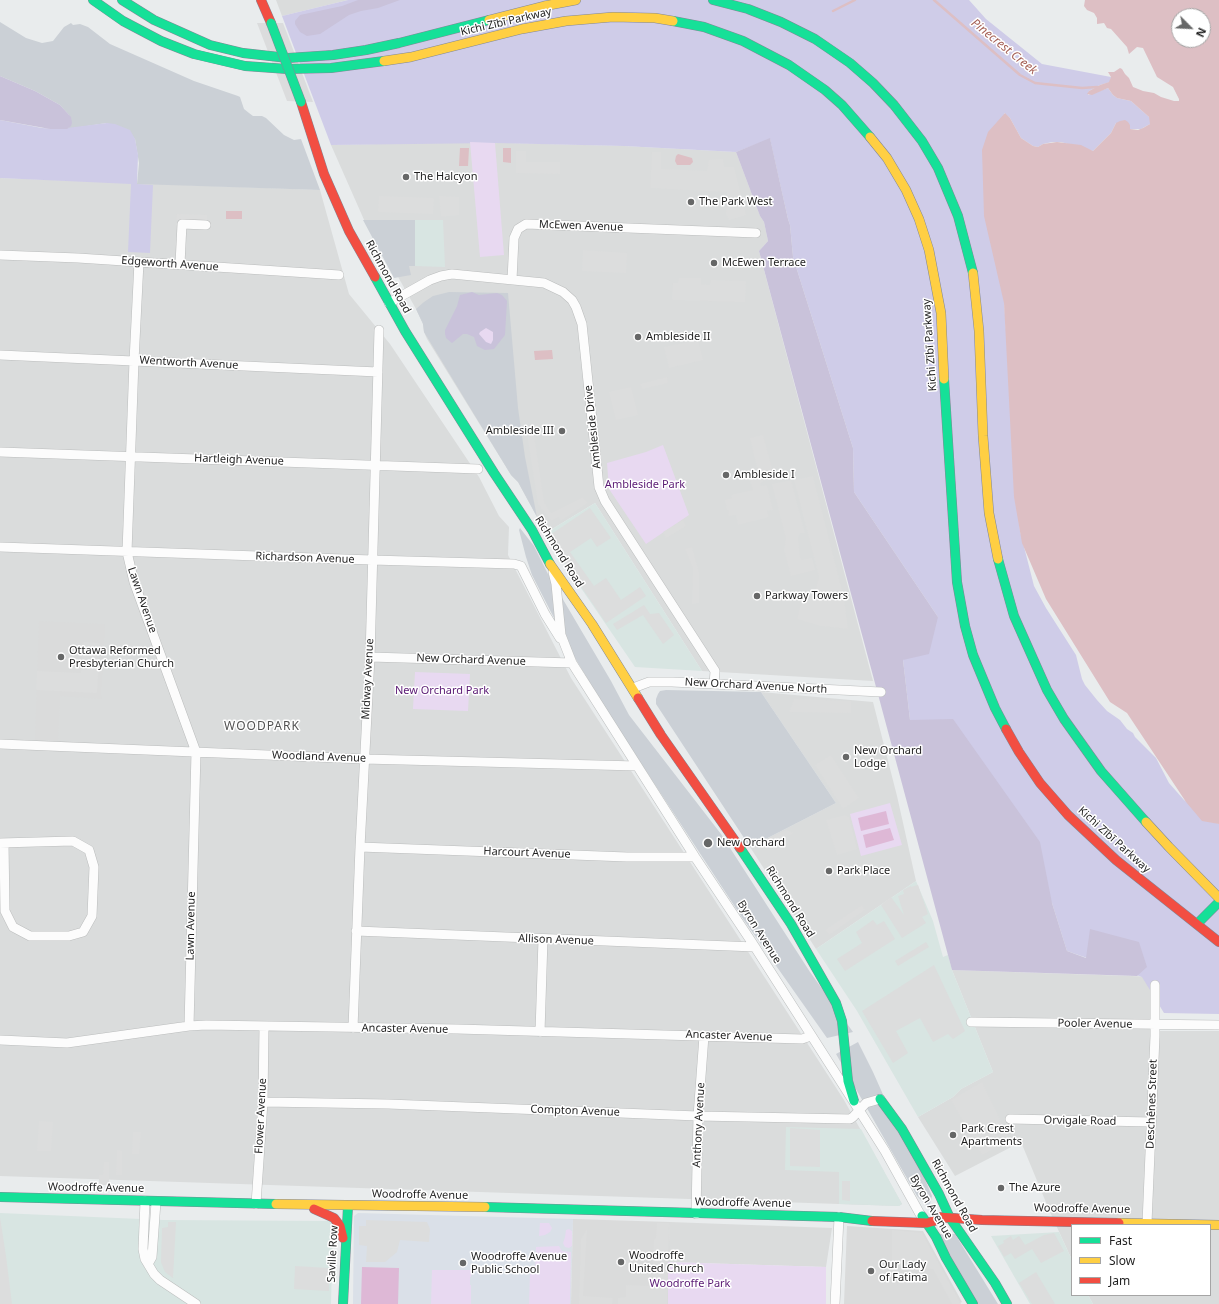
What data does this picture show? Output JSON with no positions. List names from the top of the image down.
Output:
{
  "streets": {
    "main road": [
      "Kichi Zībī Parkway",
      "Richmond Road",
      "Byron Avenue",
      "Woodroffe Avenue",
      "Saville Row"
    ],
    "street": [
      "McEwen Avenue",
      "Edgeworth Avenue",
      "Wentworth Avenue",
      "Ambleside Drive",
      "Hartleigh Avenue",
      "Richardson Avenue",
      "Lawn Avenue",
      "New Orchard Avenue",
      "Midway Avenue",
      "New Orchard Avenue North",
      "Woodland Avenue",
      "Harcourt Avenue",
      "Allison Avenue",
      "Pooler Avenue",
      "Ancaster Avenue",
      "Deschênes Street",
      "Compton Avenue",
      "Flower Avenue",
      "Orvigale Road",
      "Anthony Avenue"
    ]
  },
  "crossings": [
    ["McEwen Avenue", "Ambleside Drive"],
    ["Edgeworth Avenue", "Lawn Avenue"],
    ["Richmond Road", "New Orchard Avenue North"],
    ["Richmond Road", "Byron Avenue"],
    ["Richmond Road", "Compton Avenue"],
    ["Richmond Road", "Woodroffe Avenue"],
    ["Wentworth Avenue", "Lawn Avenue"],
    ["Wentworth Avenue", "Midway Avenue"],
    ["Ambleside Drive", "New Orchard Avenue North"],
    ["Hartleigh Avenue", "Lawn Avenue"],
    ["Hartleigh Avenue", "Midway Avenue"],
    ["Richardson Avenue", "Lawn Avenue"],
    ["Richardson Avenue", "Midway Avenue"],
    ["Richardson Avenue", "Byron Avenue"],
    ["Lawn Avenue", "Woodland Avenue"],
    ["Lawn Avenue", "Ancaster Avenue"],
    ["New Orchard Avenue", "Midway Avenue"],
    ["New Orchard Avenue", "Byron Avenue"],
    ["Midway Avenue", "Woodland Avenue"],
    ["Midway Avenue", "Harcourt Avenue"],
    ["Midway Avenue", "Allison Avenue"],
    ["Midway Avenue", "Ancaster Avenue"],
    ["Woodland Avenue", "Byron Avenue"],
    ["Harcourt Avenue", "Byron Avenue"],
    ["Byron Avenue", "Allison Avenue"],
    ["Byron Avenue", "Ancaster Avenue"],
    ["Byron Avenue", "Compton Avenue"],
    ["Byron Avenue", "Woodroffe Avenue"],
    ["Pooler Avenue", "Deschênes Street"],
    ["Ancaster Avenue", "Flower Avenue"],
    ["Ancaster Avenue", "Anthony Avenue"],
    ["Deschênes Street", "Orvigale Road"],
    ["Deschênes Street", "Woodroffe Avenue"],
    ["Compton Avenue", "Flower Avenue"],
    ["Compton Avenue", "Anthony Avenue"],
    ["Flower Avenue", "Woodroffe Avenue"],
    ["Anthony Avenue", "Woodroffe Avenue"],
    ["Woodroffe Avenue", "Saville Row"]
  ],
  "districts": ["WOODPARK"],
  "water": ["Pinecrest Creek"],
  "parks": ["Ambleside Park", "New Orchard Park", "Woodroffe Park"],
  "places": [
    "The Halcyon",
    "The Park West",
    "McEwen Terrace",
    "Ambleside II",
    "Ambleside III",
    "Ambleside I",
    "Parkway Towers",
    "Ottawa Reformed Presbyterian Church",
    "New Orchard Lodge",
    "New Orchard",
    "Park Place",
    "Park Crest Apartments",
    "The Azure",
    "Woodroffe United Church",
    "Woodroffe Avenue Public School",
    "Our Lady of Fatima"
  ],
  "legend": ["Fast", "Slow", "Jam"],
  "north": "bottom right"
}
